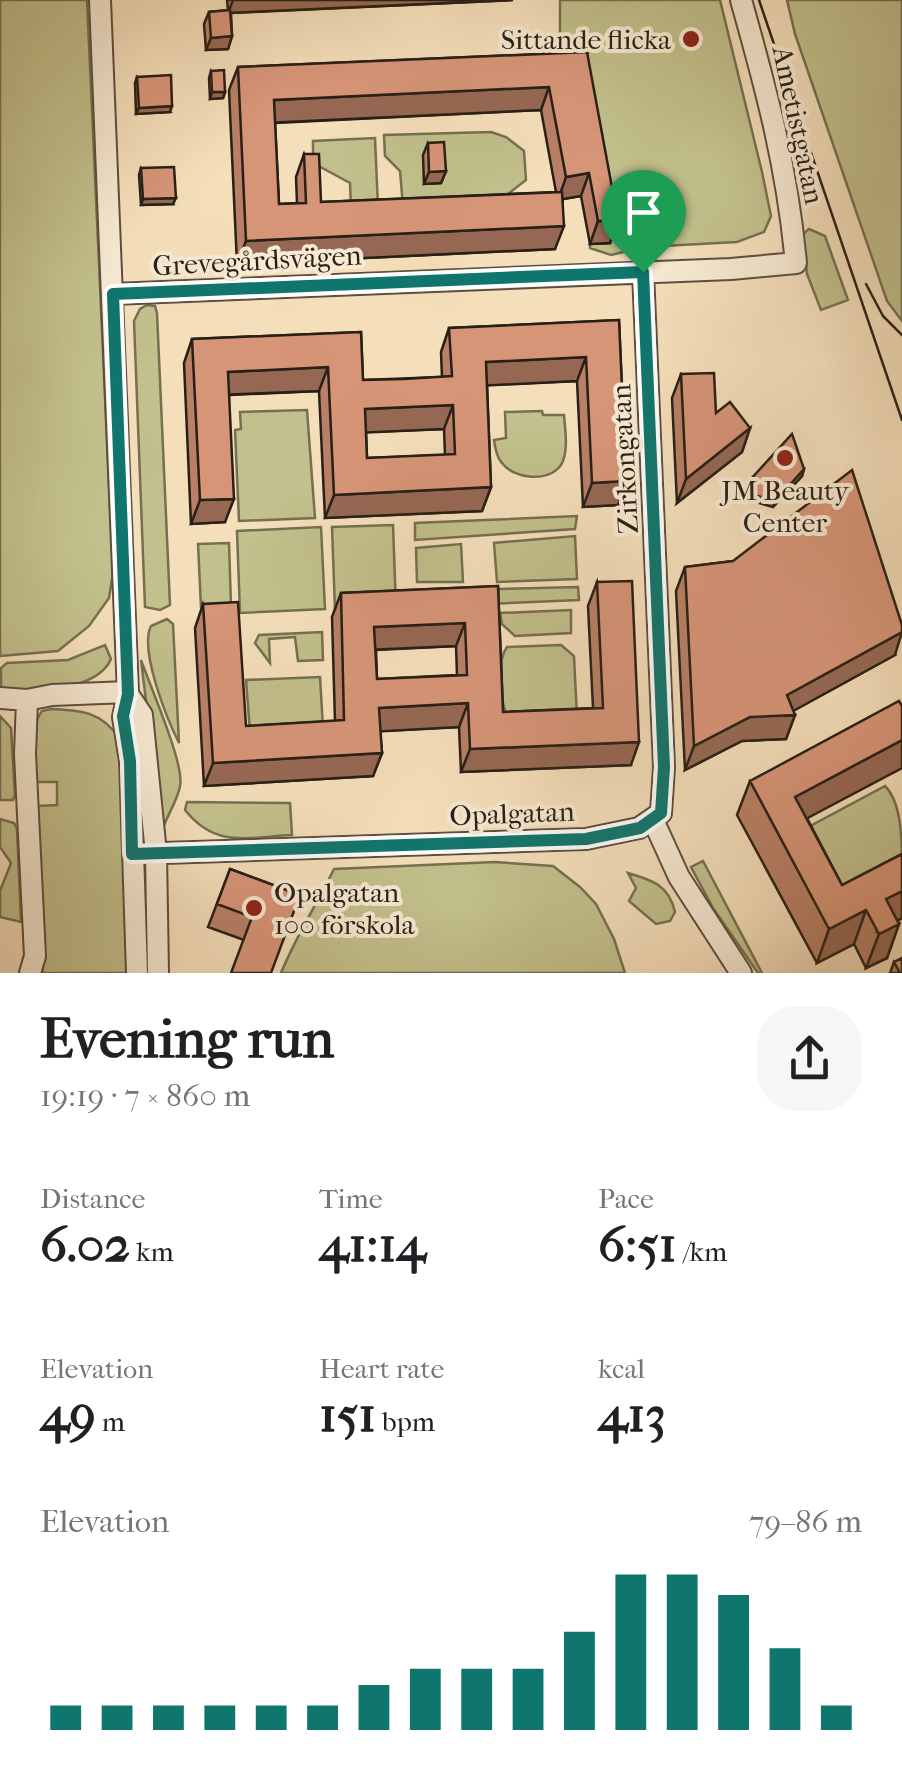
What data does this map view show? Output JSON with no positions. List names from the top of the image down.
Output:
{
  "streets": {
    "street": [
      "Ametistgatan",
      "Grevegårdsvägen",
      "Zirkongatan",
      "Opalgatan"
    ]
  },
  "crossings": [
    ["Ametistgatan", "Grevegårdsvägen"],
    ["Ametistgatan", "Zirkongatan"],
    ["Grevegårdsvägen", "Zirkongatan"],
    ["Grevegårdsvägen", "Opalgatan"],
    ["Zirkongatan", "Opalgatan"]
  ],
  "places": ["Sittande flicka", "JM Beauty Center", "Opalgatan 100 förskola"],
  "page": {
    "heading": ["Evening run", "19:19 · 7 × 860 m"],
    "stats": [
      ["Distance", "6.02 km"],
      ["Time", "41:14"],
      ["Pace", "6:51 /km"],
      ["Elevation", "49 m"],
      ["Heart rate", "151 bpm"],
      ["kcal", "413"]
    ],
    "chart": ["Elevation", "79–86 m"]
  }
}
